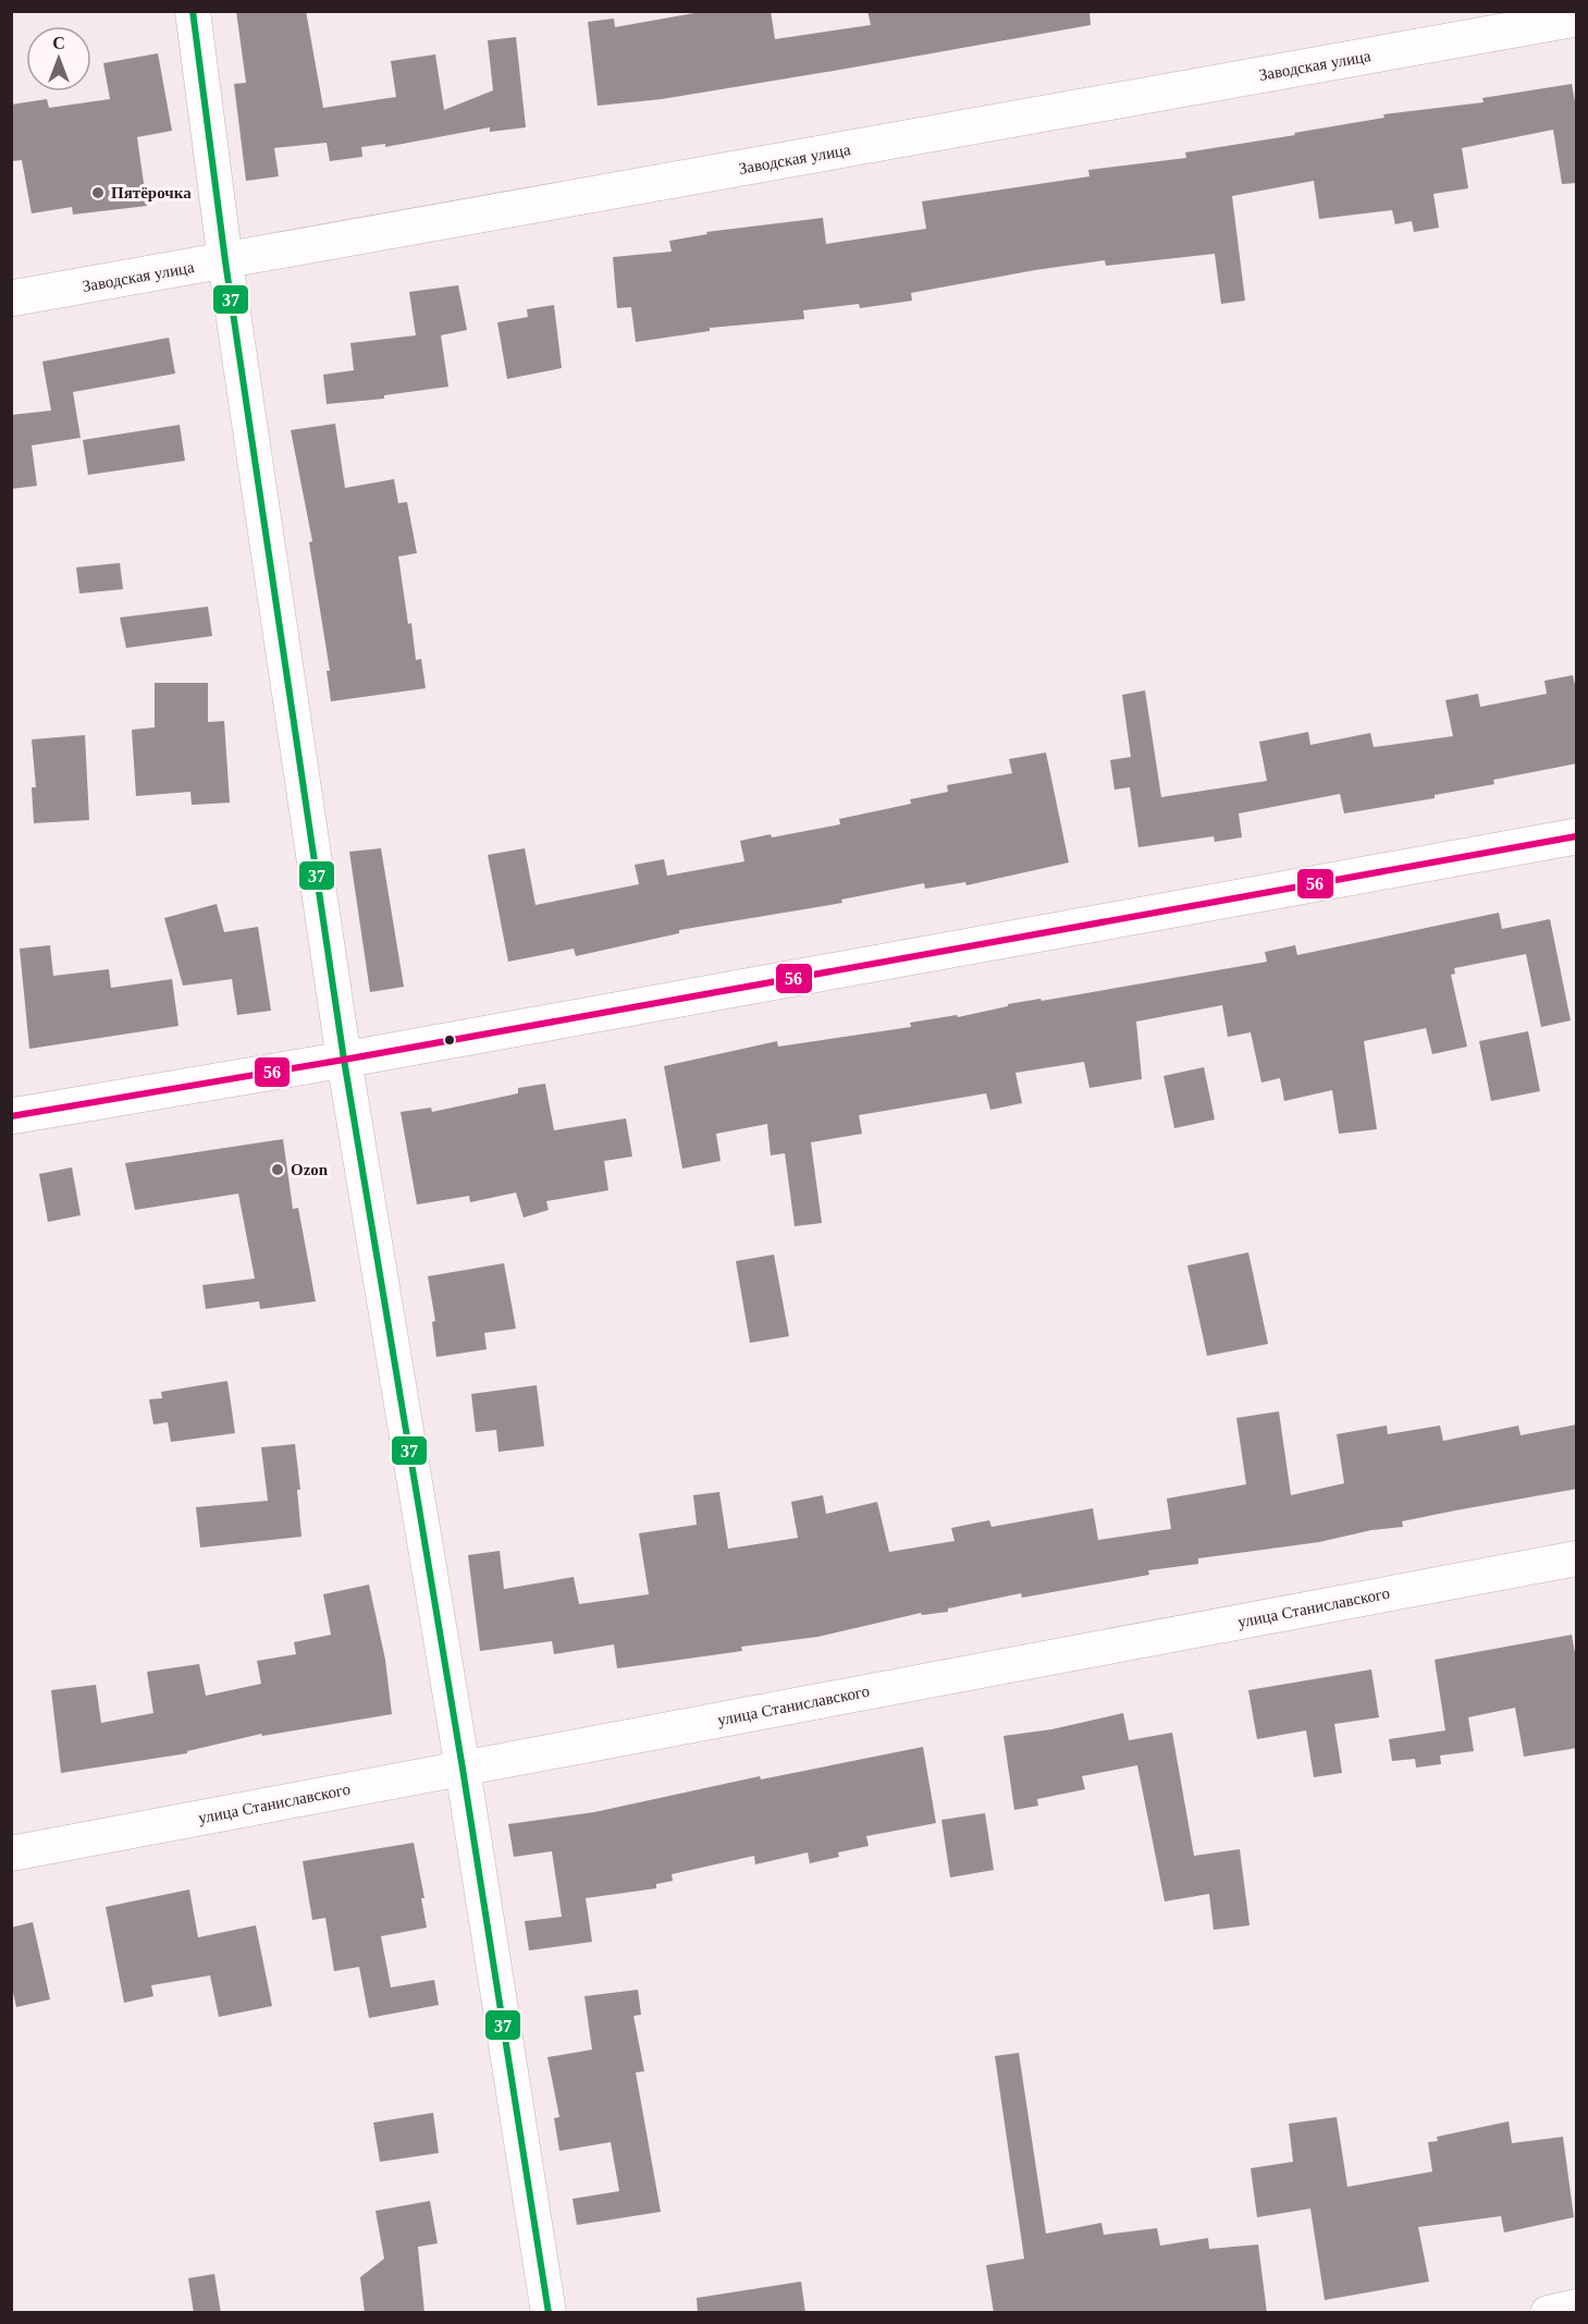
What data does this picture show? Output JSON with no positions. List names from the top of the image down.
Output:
{
  "streets": {
    "main road": ["Заводская улица"],
    "street": ["улица Станиславского"]
  },
  "places": ["Пятёрочка", "Ozon"],
  "lines": ["transit line 37", "transit line 56"],
  "north": "top"
}
